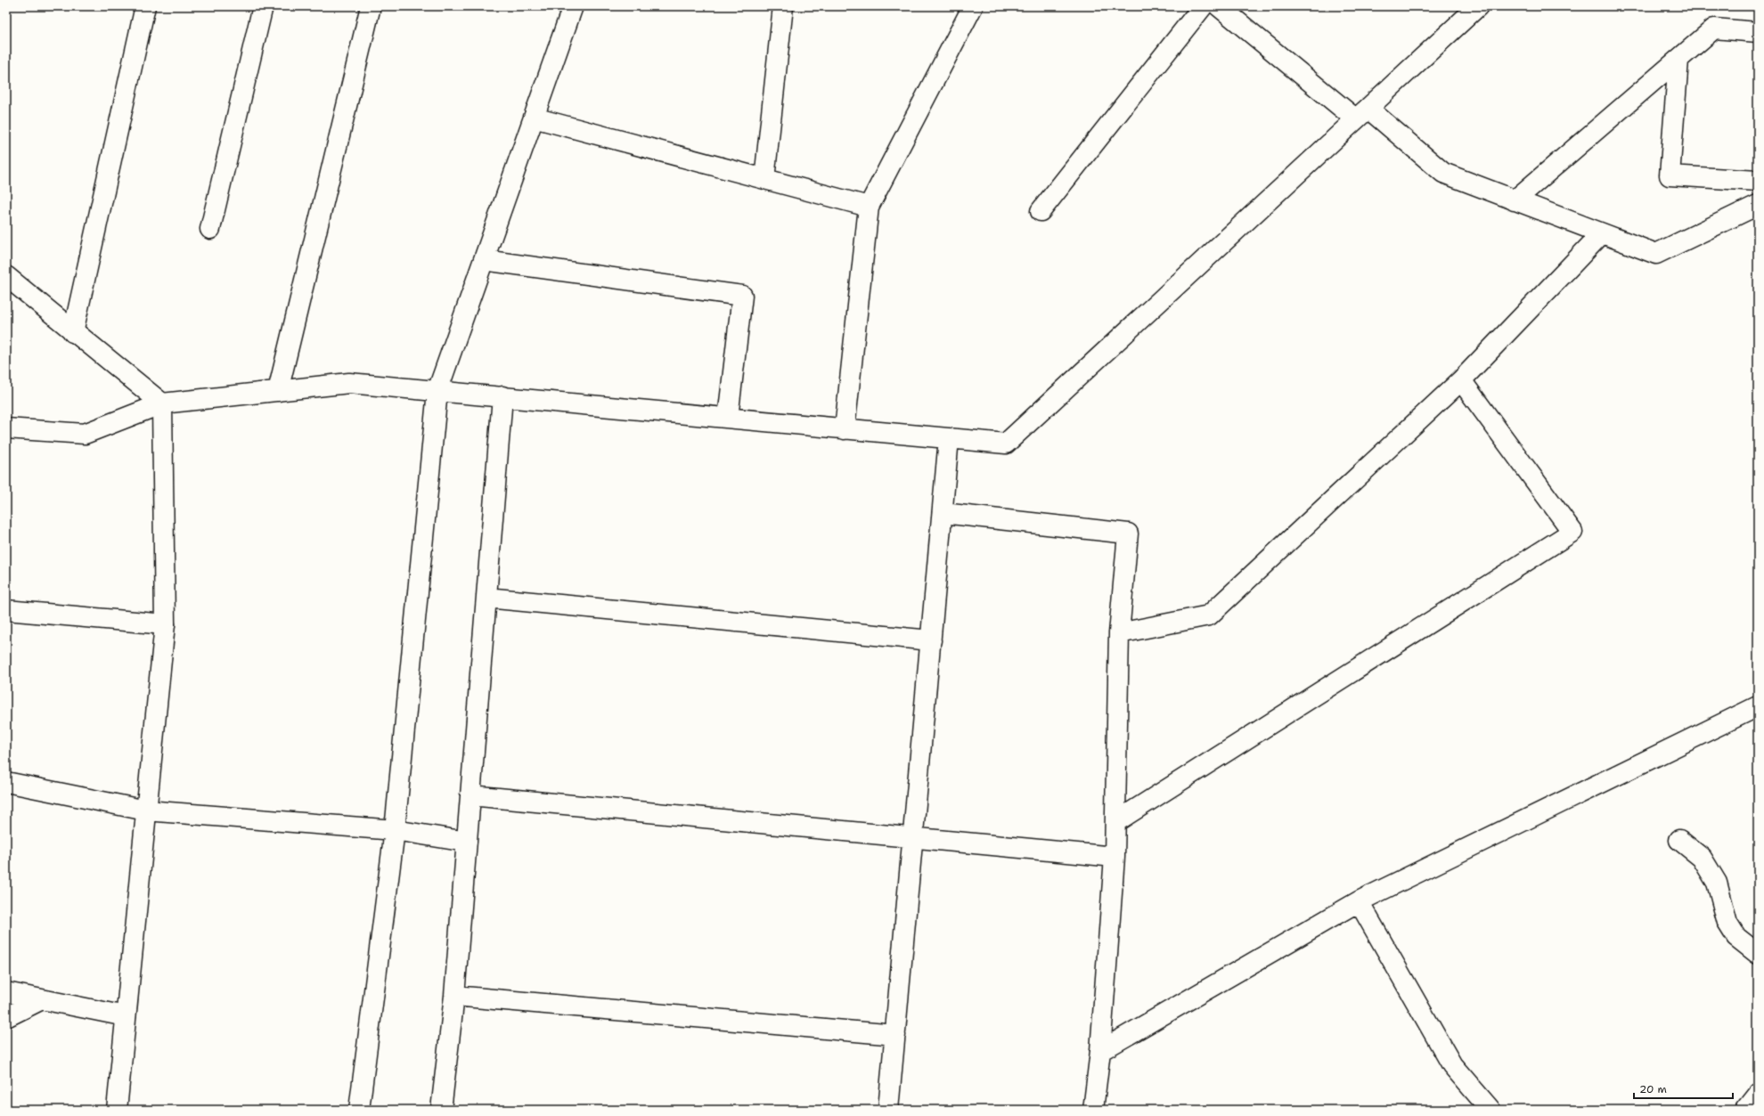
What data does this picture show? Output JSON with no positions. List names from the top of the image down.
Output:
{
  "scale_bar": "20 m"
}
